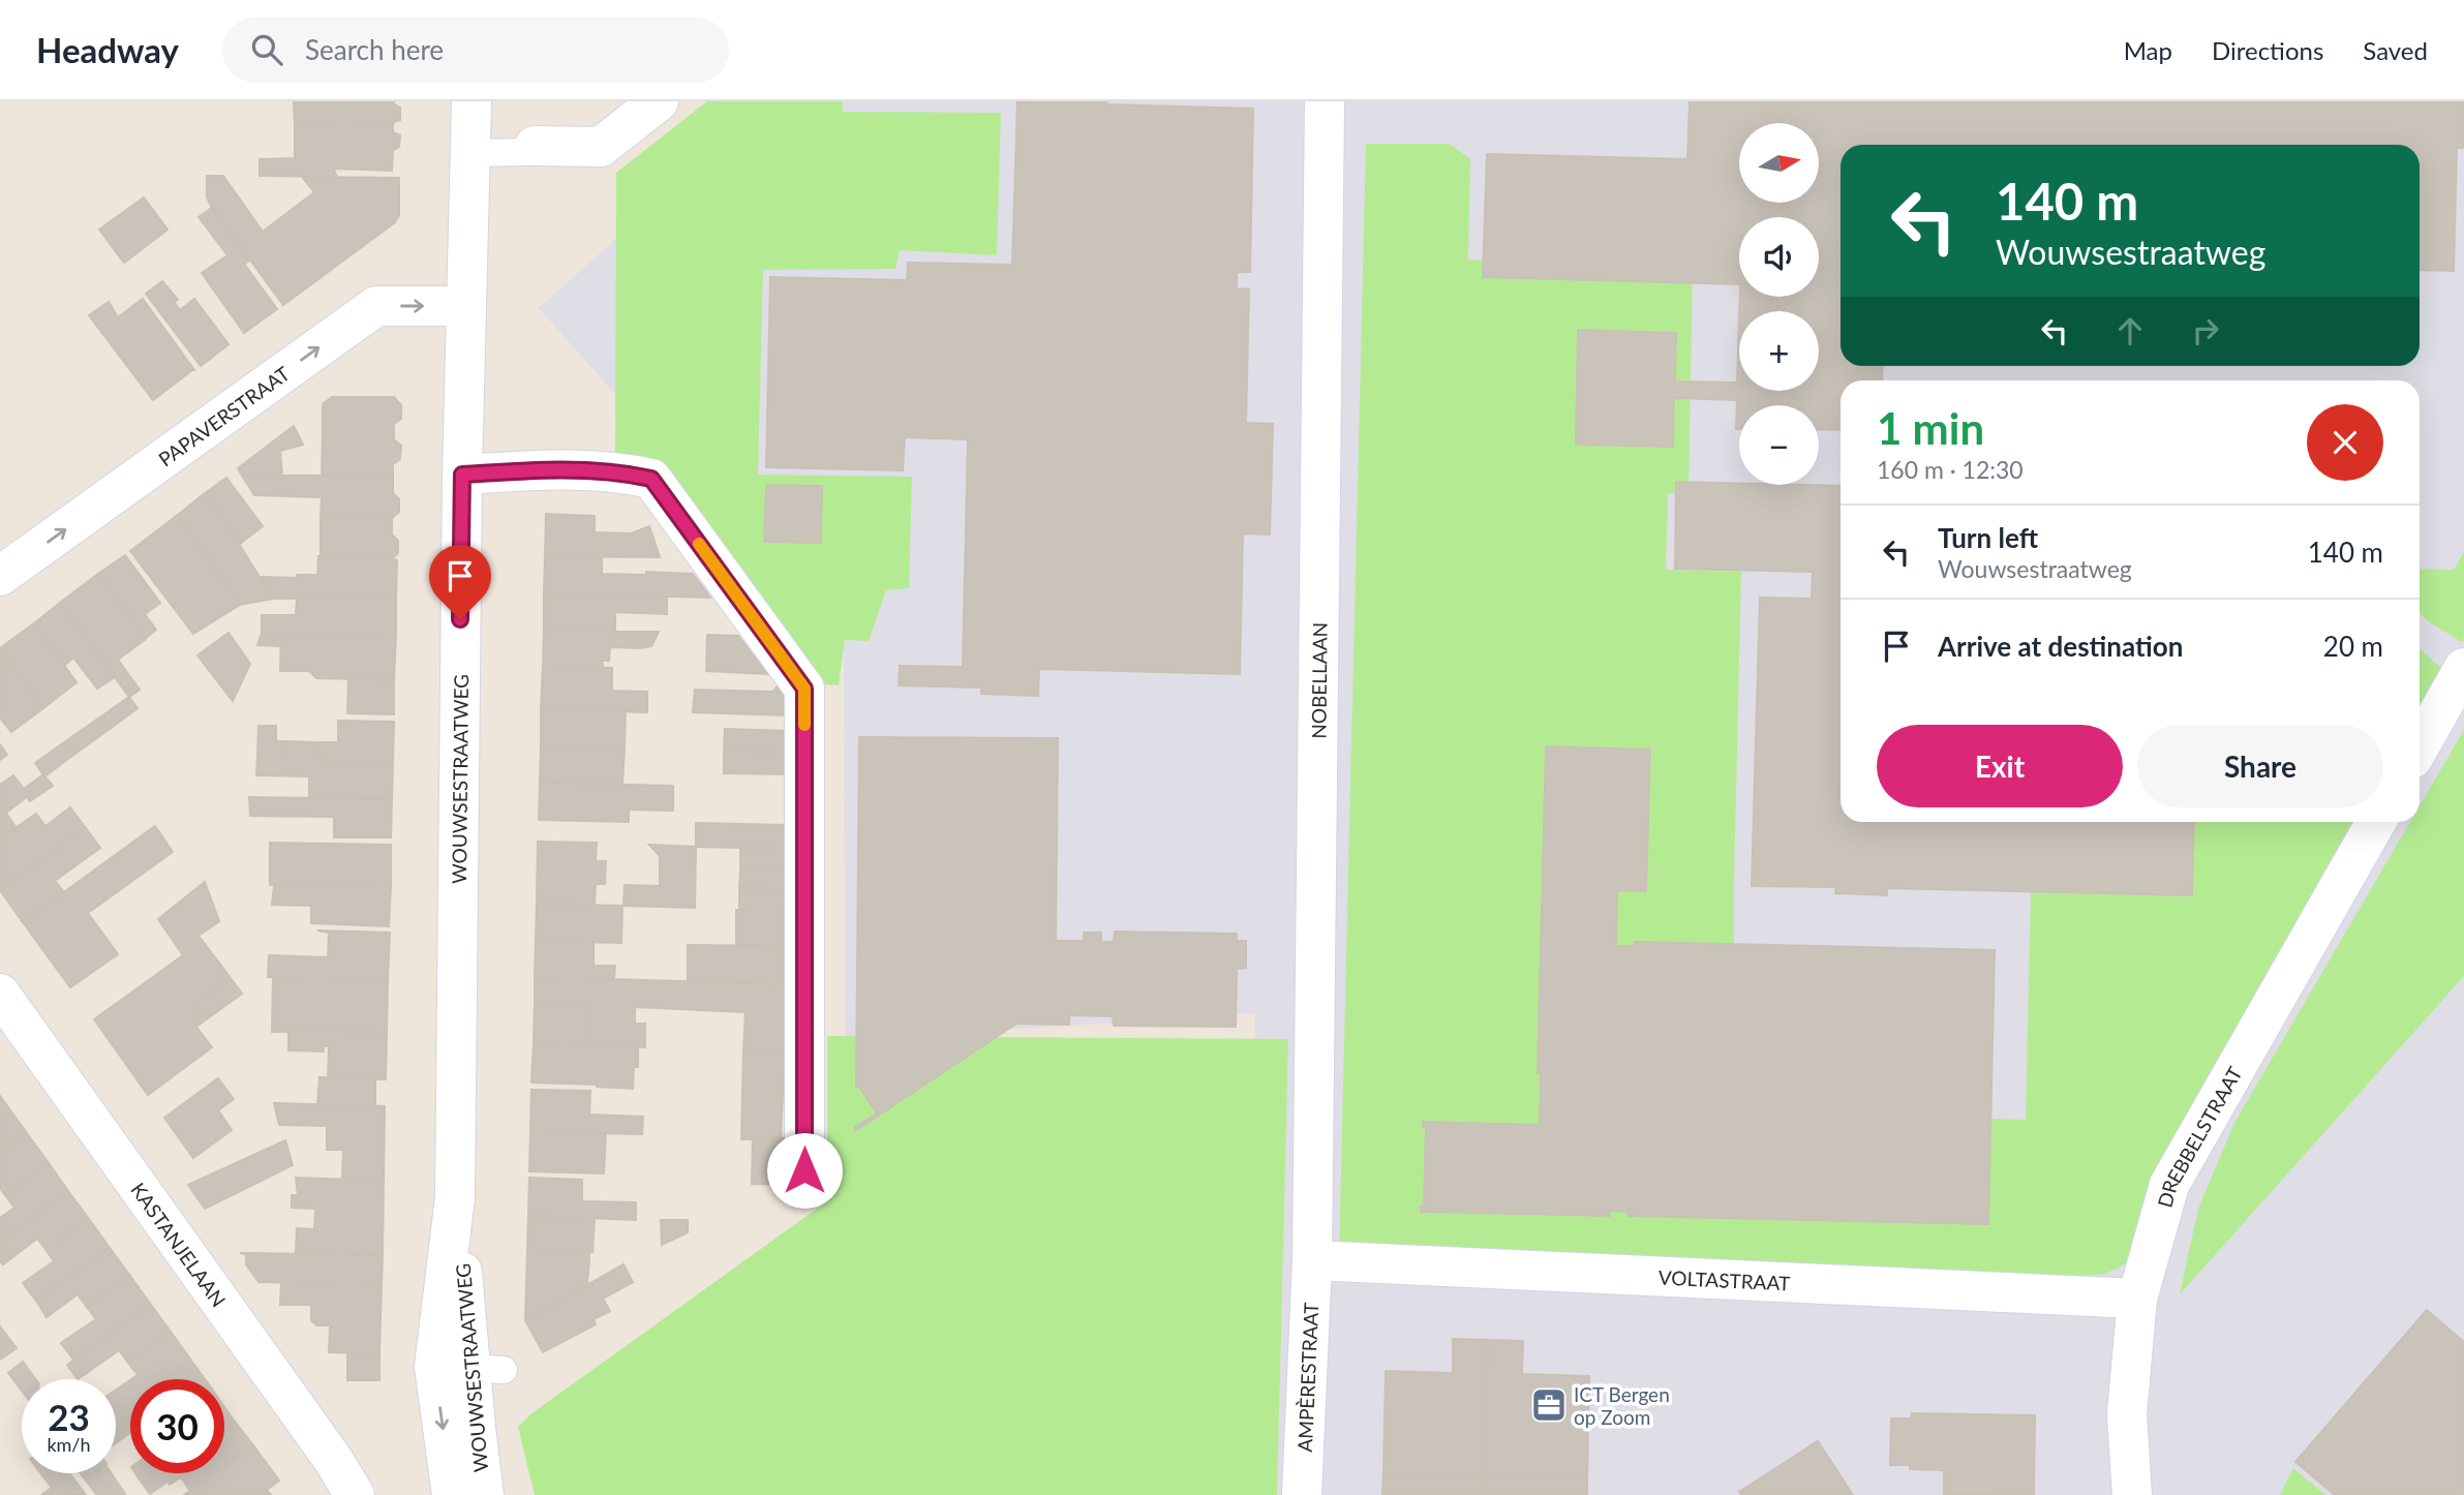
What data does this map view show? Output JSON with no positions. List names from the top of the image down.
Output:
{
  "streets": {
    "street": [
      "PAPAVERSTRAAT",
      "NOBELLAAN",
      "WOUWSESTRAATWEG",
      "DREBBELSTRAAT",
      "KASTANJELAAN",
      "VOLTASTRAAT",
      "AMPÈRESTRAAT"
    ]
  },
  "crossings": [
    ["PAPAVERSTRAAT", "WOUWSESTRAATWEG"],
    ["NOBELLAAN", "VOLTASTRAAT"],
    ["NOBELLAAN", "AMPÈRESTRAAT"],
    ["DREBBELSTRAAT", "VOLTASTRAAT"],
    ["VOLTASTRAAT", "AMPÈRESTRAAT"]
  ],
  "one_way": ["PAPAVERSTRAAT"],
  "places": {
    "office": ["ICT Bergen op Zoom"]
  },
  "north": "right",
  "page": {
    "header": "Headway",
    "search": "Search here",
    "nav": ["Map", "Directions", "Saved"],
    "map_buttons": ["+", "−"],
    "turn": ["140 m", "Wouwsestraatweg"],
    "heading": ["1 min", "160 m · 12:30"],
    "list": [
      {
        "name": "Turn left",
        "note": "Wouwsestraatweg",
        "value": "140 m"
      },
      {
        "name": "Arrive at destination",
        "value": "20 m"
      }
    ],
    "buttons": ["Exit", "Share"],
    "speed": "23 km/h",
    "limit": "30"
  }
}
